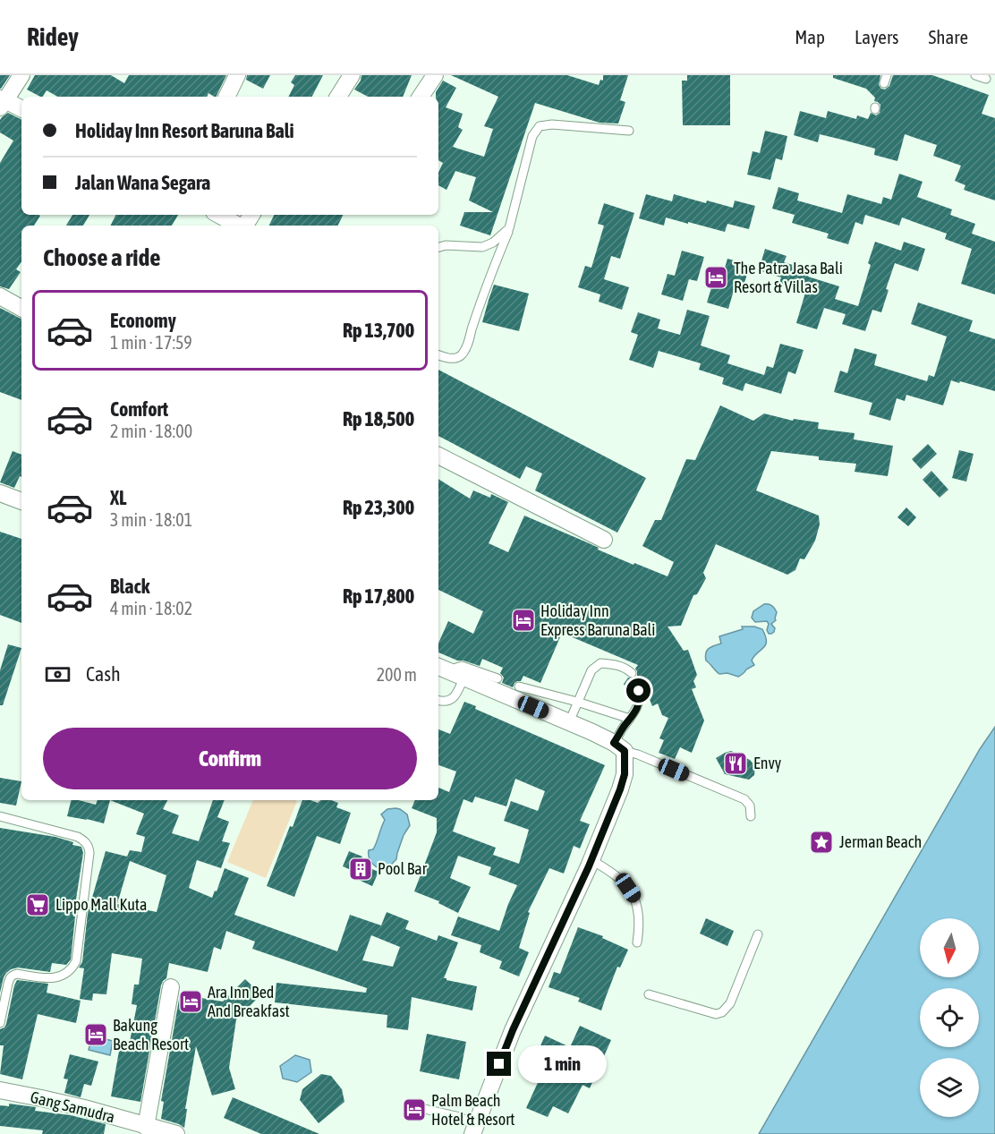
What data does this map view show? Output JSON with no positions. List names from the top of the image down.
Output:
{
  "streets": {
    "street": ["Gang Samudra"]
  },
  "places": {
    "hotel": [
      "The Patra Jasa Bali Resort & Villas",
      "Holiday Inn Express Baruna Bali",
      "Ara Inn Bed And Breakfast",
      "Bakung Beach Resort",
      "Palm Beach Hotel & Resort"
    ],
    "restaurant": ["Envy"],
    "place": ["Jerman Beach"],
    "building": ["Pool Bar"],
    "supermarket": ["Lippo Mall Kuta"]
  },
  "north": "bottom",
  "page": {
    "header": "Ridey",
    "nav": ["Map", "Layers", "Share"],
    "banner": ["Holiday Inn Resort Baruna Bali", "Jalan Wana Segara"],
    "heading": "Choose a ride",
    "list": [
      {
        "name": "Economy",
        "note": "1 min · 17:59",
        "value": "Rp 13,700"
      },
      {
        "name": "Comfort",
        "note": "2 min · 18:00",
        "value": "Rp 18,500"
      },
      {
        "name": "XL",
        "note": "3 min · 18:01",
        "value": "Rp 23,300"
      },
      {
        "name": "Black",
        "note": "4 min · 18:02",
        "value": "Rp 17,800"
      }
    ],
    "pay": ["Cash", "200 m"],
    "buttons": "Confirm",
    "bubble": "1 min"
  }
}
